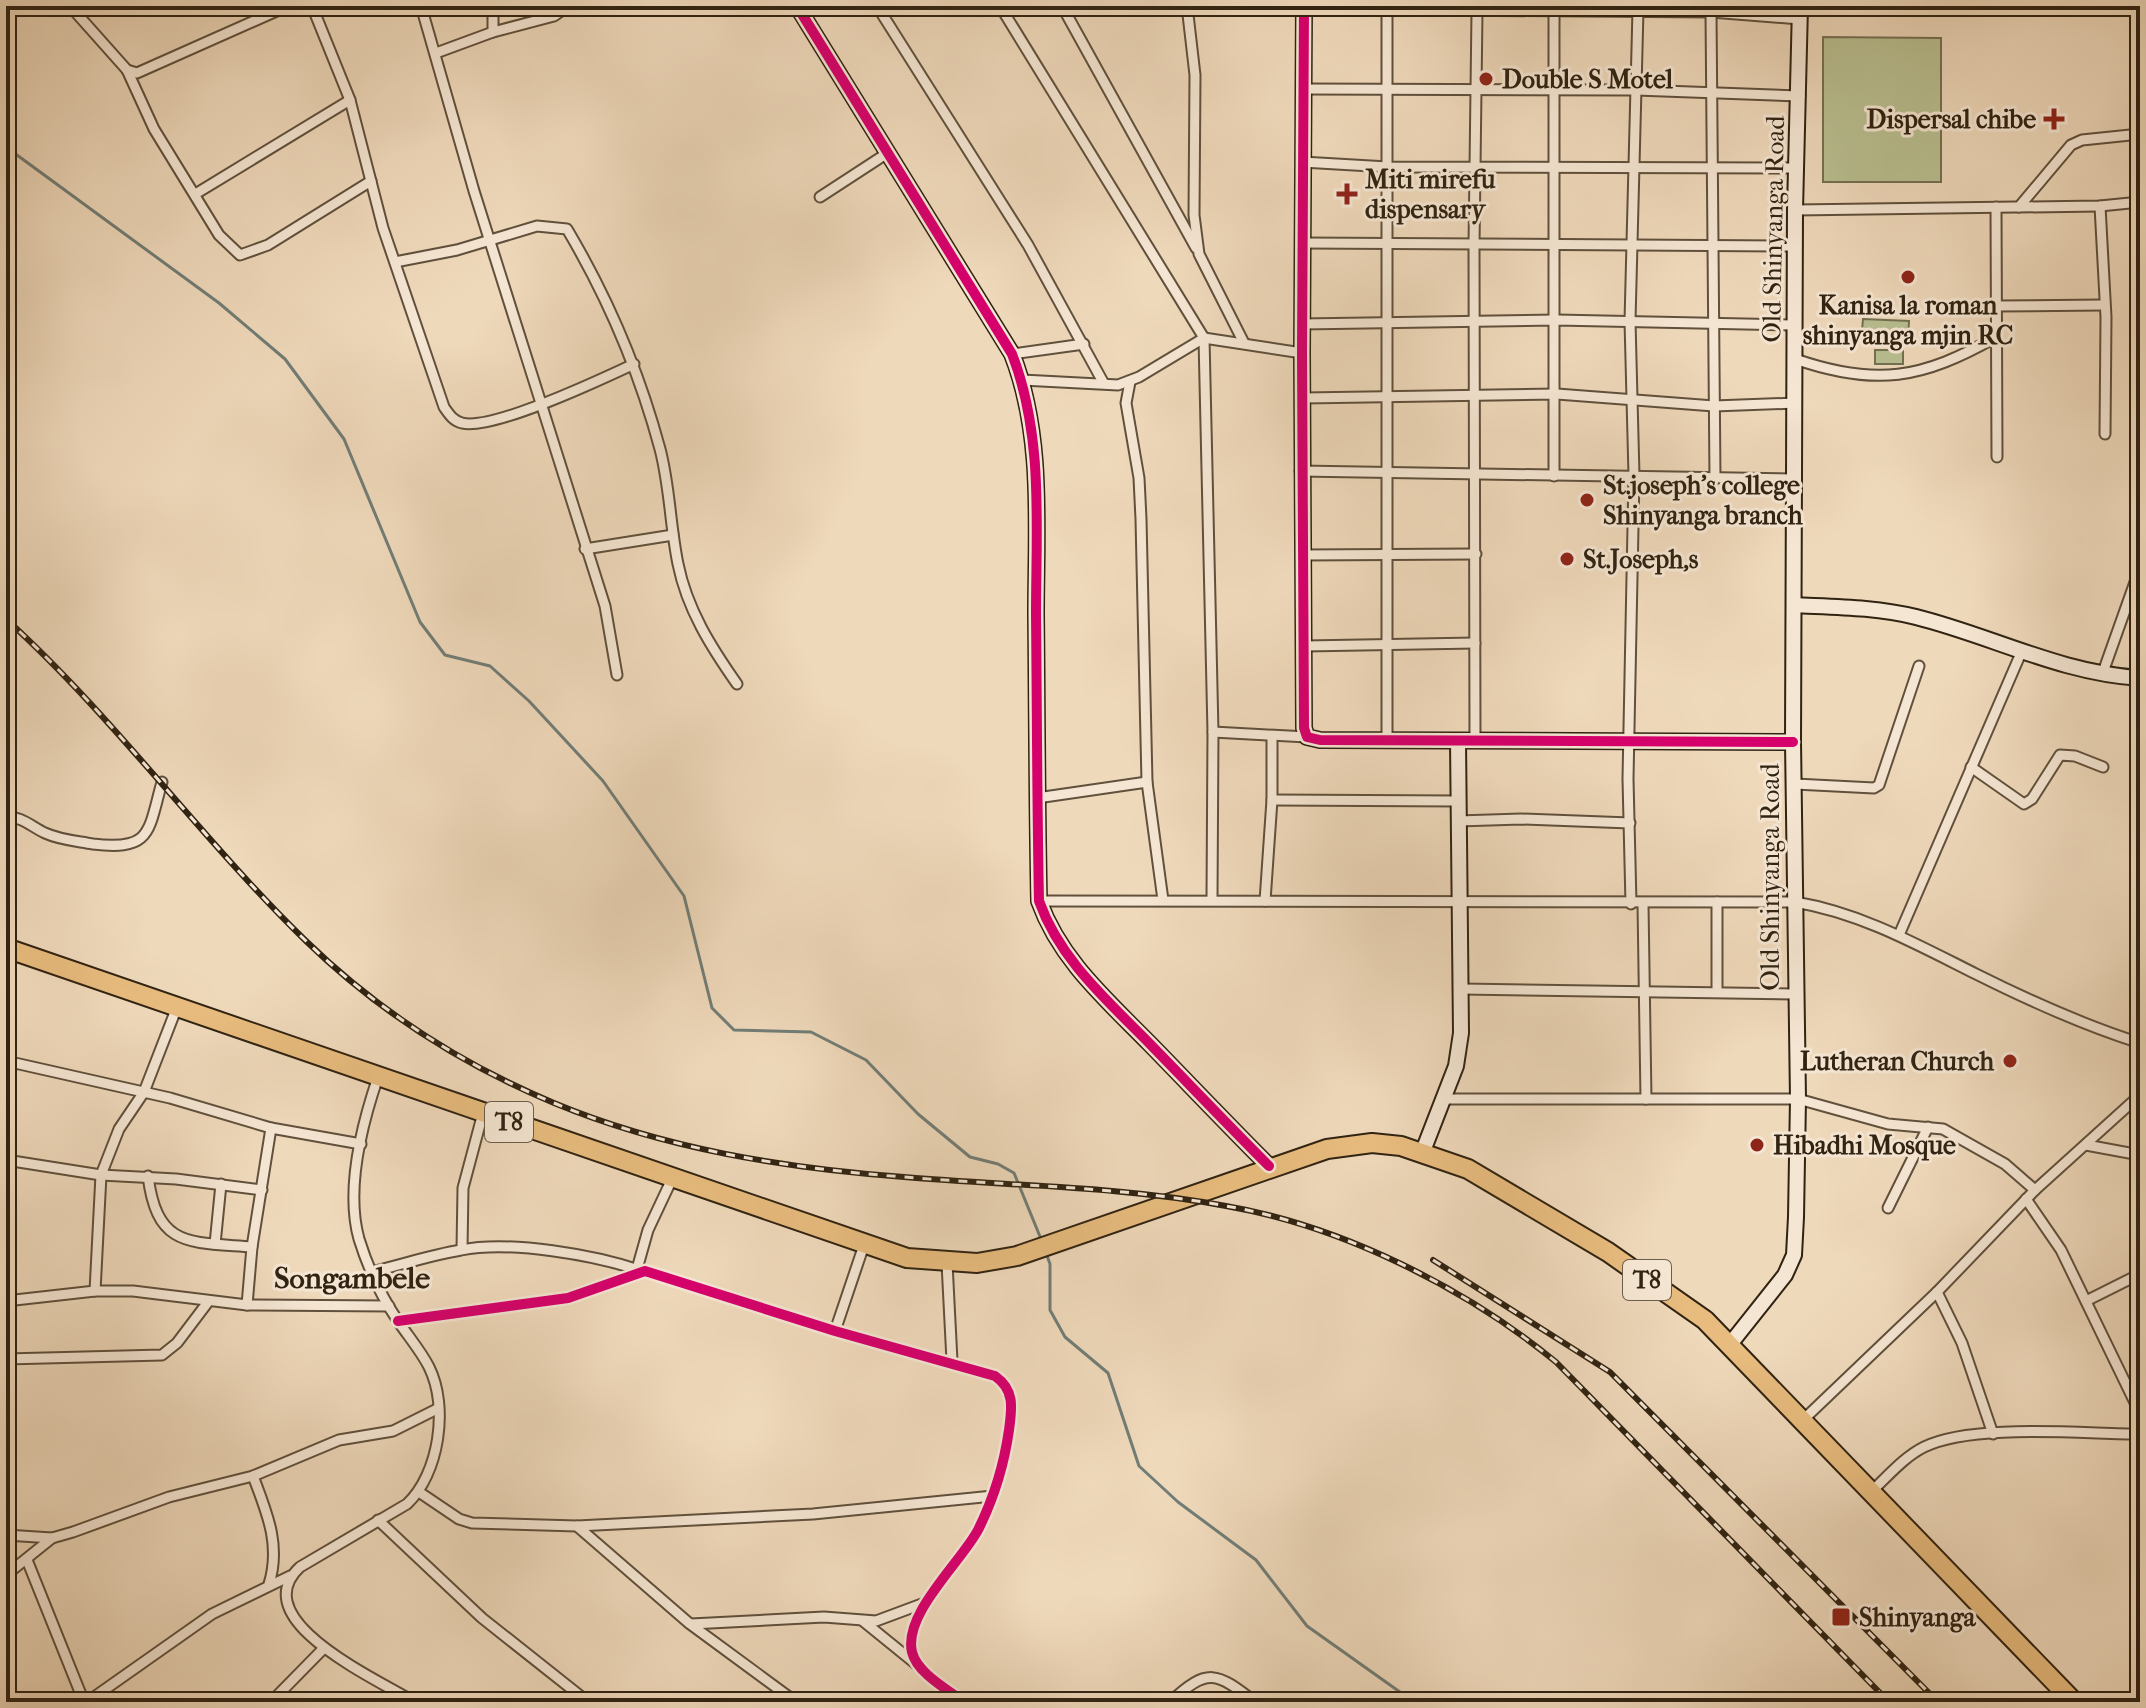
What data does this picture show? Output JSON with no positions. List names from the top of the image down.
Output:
{
  "streets": {
    "highway": ["T8"],
    "street": ["Old Shinyanga Road"]
  },
  "crossings": [
    ["Old Shinyanga Road", "T8"]
  ],
  "districts": ["Songambele"],
  "places": {
    "other": [
      "Double S Motel",
      "Kanisa la roman shinyanga mjin RC",
      "St.joseph's college Shinyanga branch",
      "St.Joseph,s",
      "Lutheran Church",
      "Hibadhi Mosque"
    ],
    "health": ["Dispersal chibe", "Miti mirefu dispensary"],
    "transit": ["Shinyanga"]
  }
}
